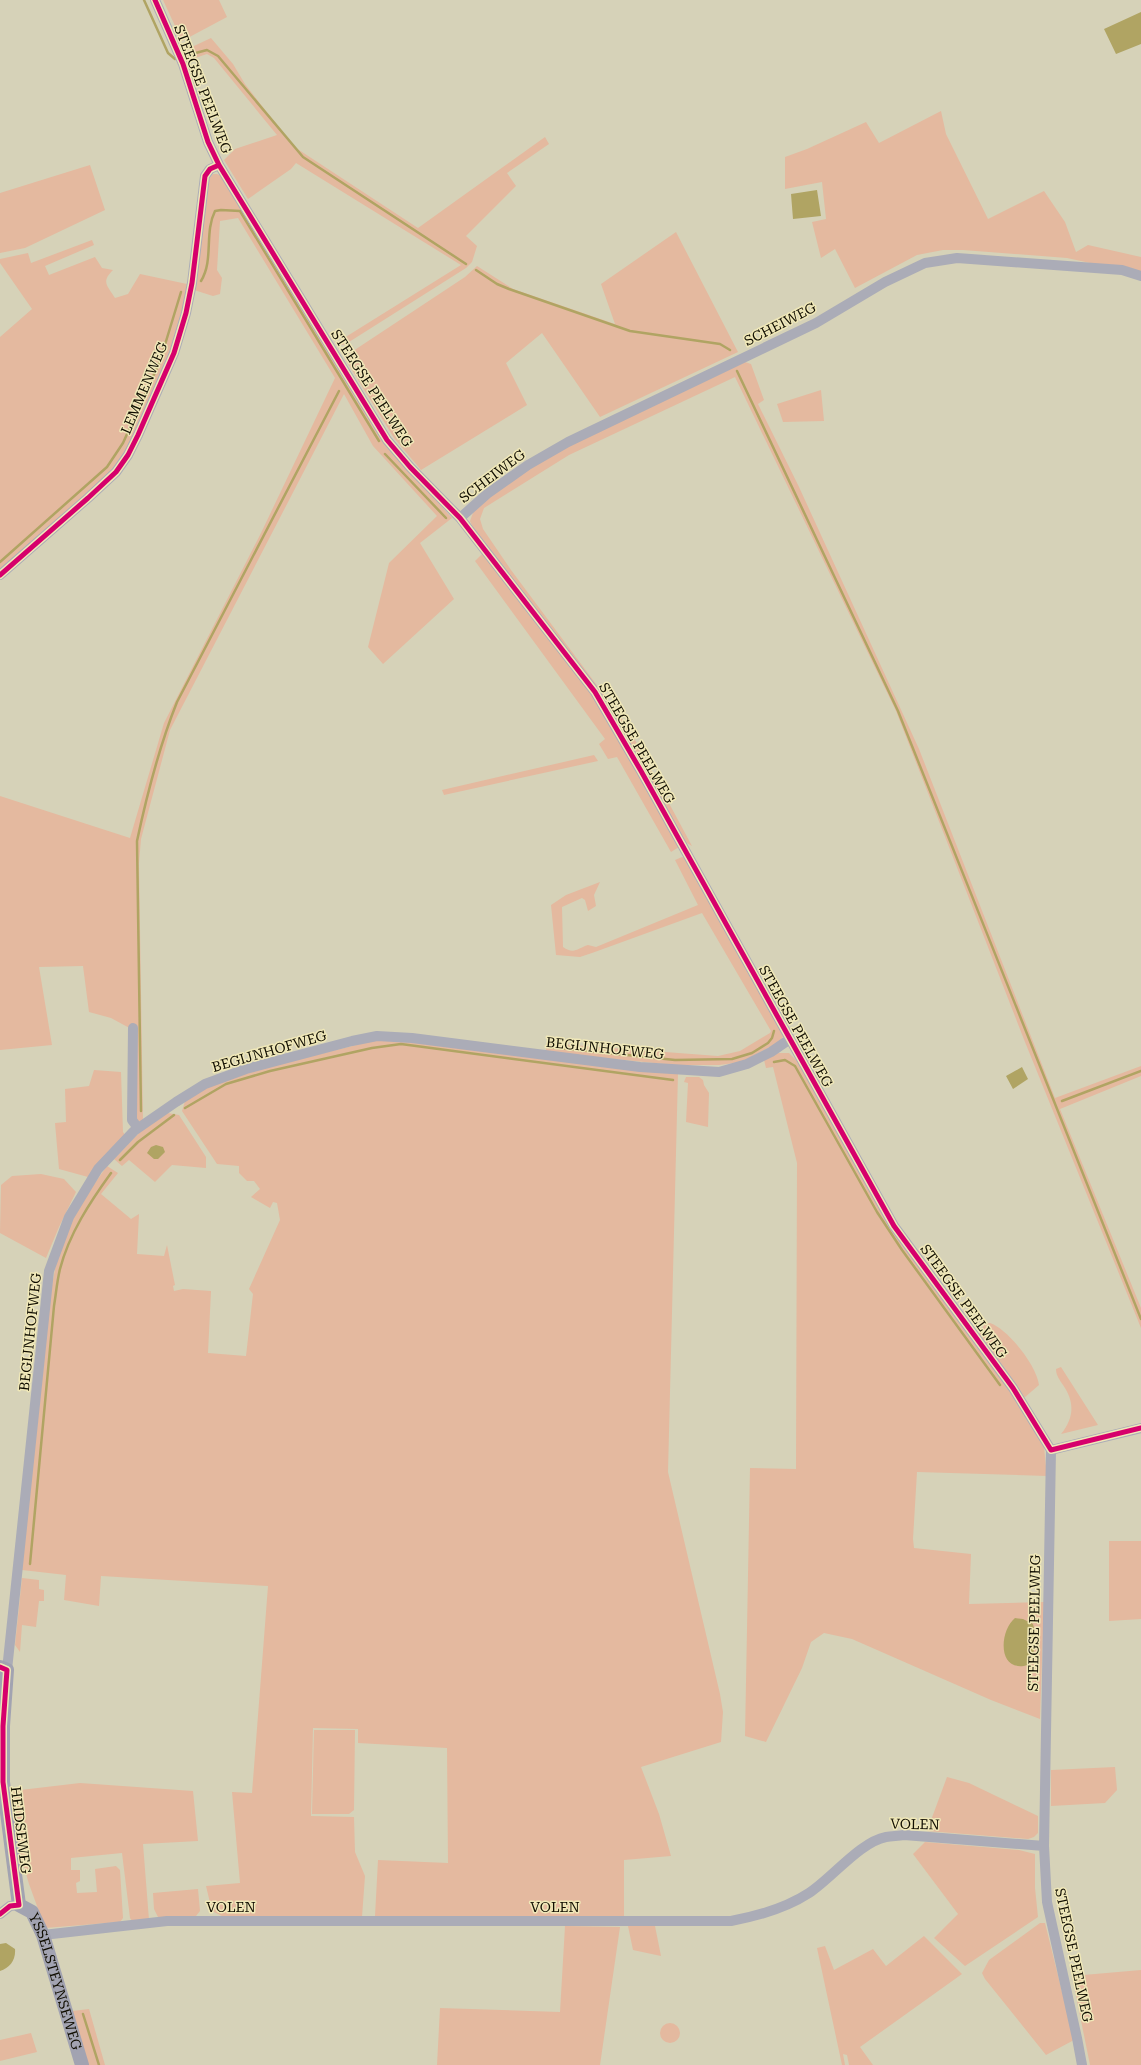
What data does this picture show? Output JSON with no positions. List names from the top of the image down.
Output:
{
  "streets": {
    "street": [
      "STEEGSE PEELWEG",
      "SCHEIWEG",
      "LEMMENWEG",
      "BEGIJNHOFWEG",
      "VOLEN",
      "HEIDSEWEG",
      "YSSELSTEYNSEWEG"
    ]
  },
  "crossings": [
    ["STEEGSE PEELWEG", "SCHEIWEG"],
    ["STEEGSE PEELWEG", "LEMMENWEG"],
    ["STEEGSE PEELWEG", "BEGIJNHOFWEG"],
    ["STEEGSE PEELWEG", "VOLEN"],
    ["BEGIJNHOFWEG", "HEIDSEWEG"],
    ["VOLEN", "YSSELSTEYNSEWEG"],
    ["HEIDSEWEG", "YSSELSTEYNSEWEG"]
  ]
}
